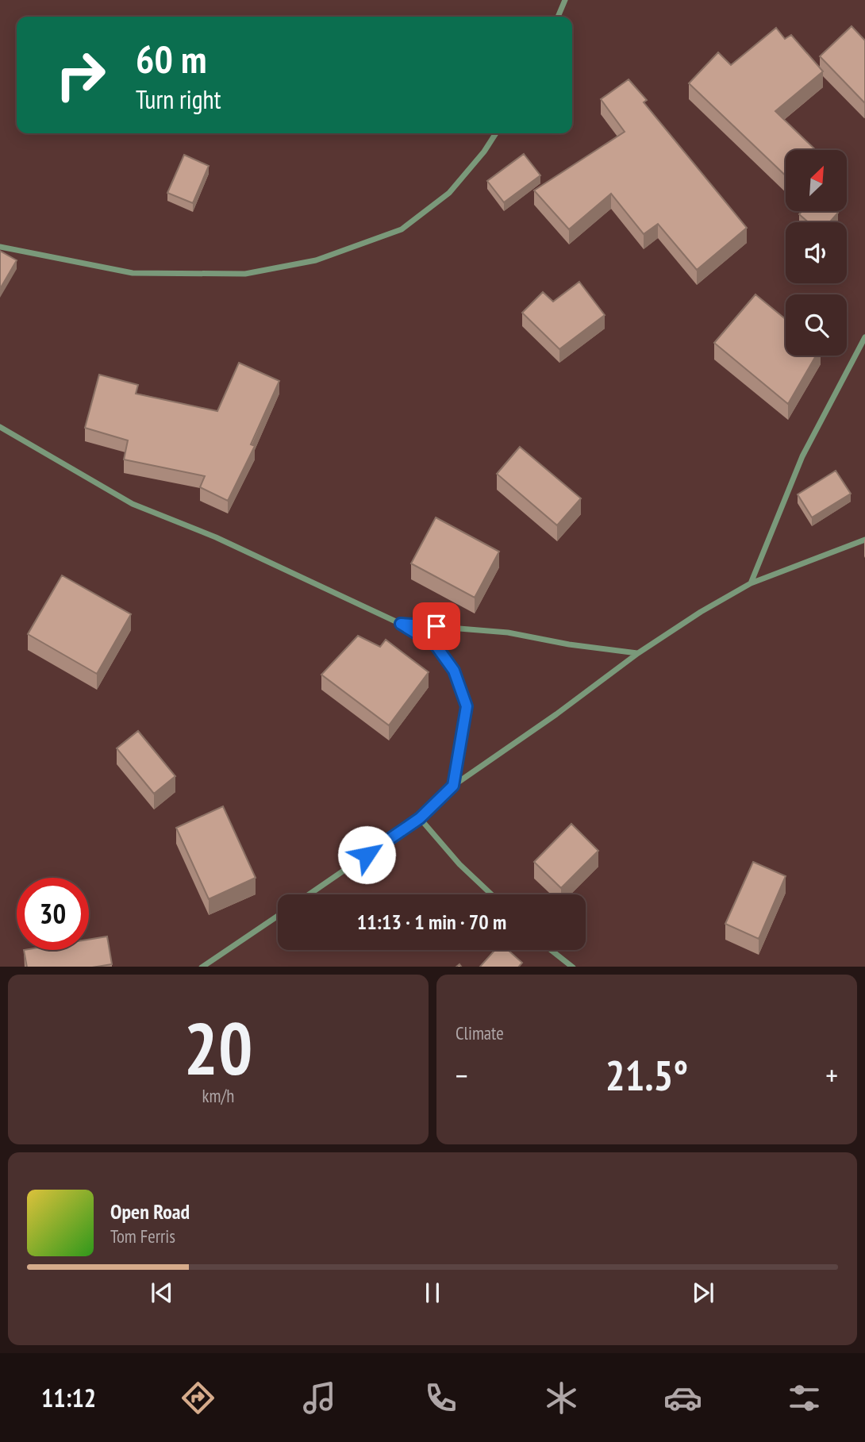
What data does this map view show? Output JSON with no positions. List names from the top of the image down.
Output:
{
  "north": "top right",
  "page": {
    "turn": ["60 m", "Turn right"],
    "limit": "30",
    "trip": "11:13 · 1 min · 70 m",
    "tile": [
      ["20", "km/h"],
      "Climate"
    ],
    "heat": ["−", "21.5°", "+"],
    "song": ["Open Road", "Tom Ferris"],
    "tabs": "11:12"
  }
}
